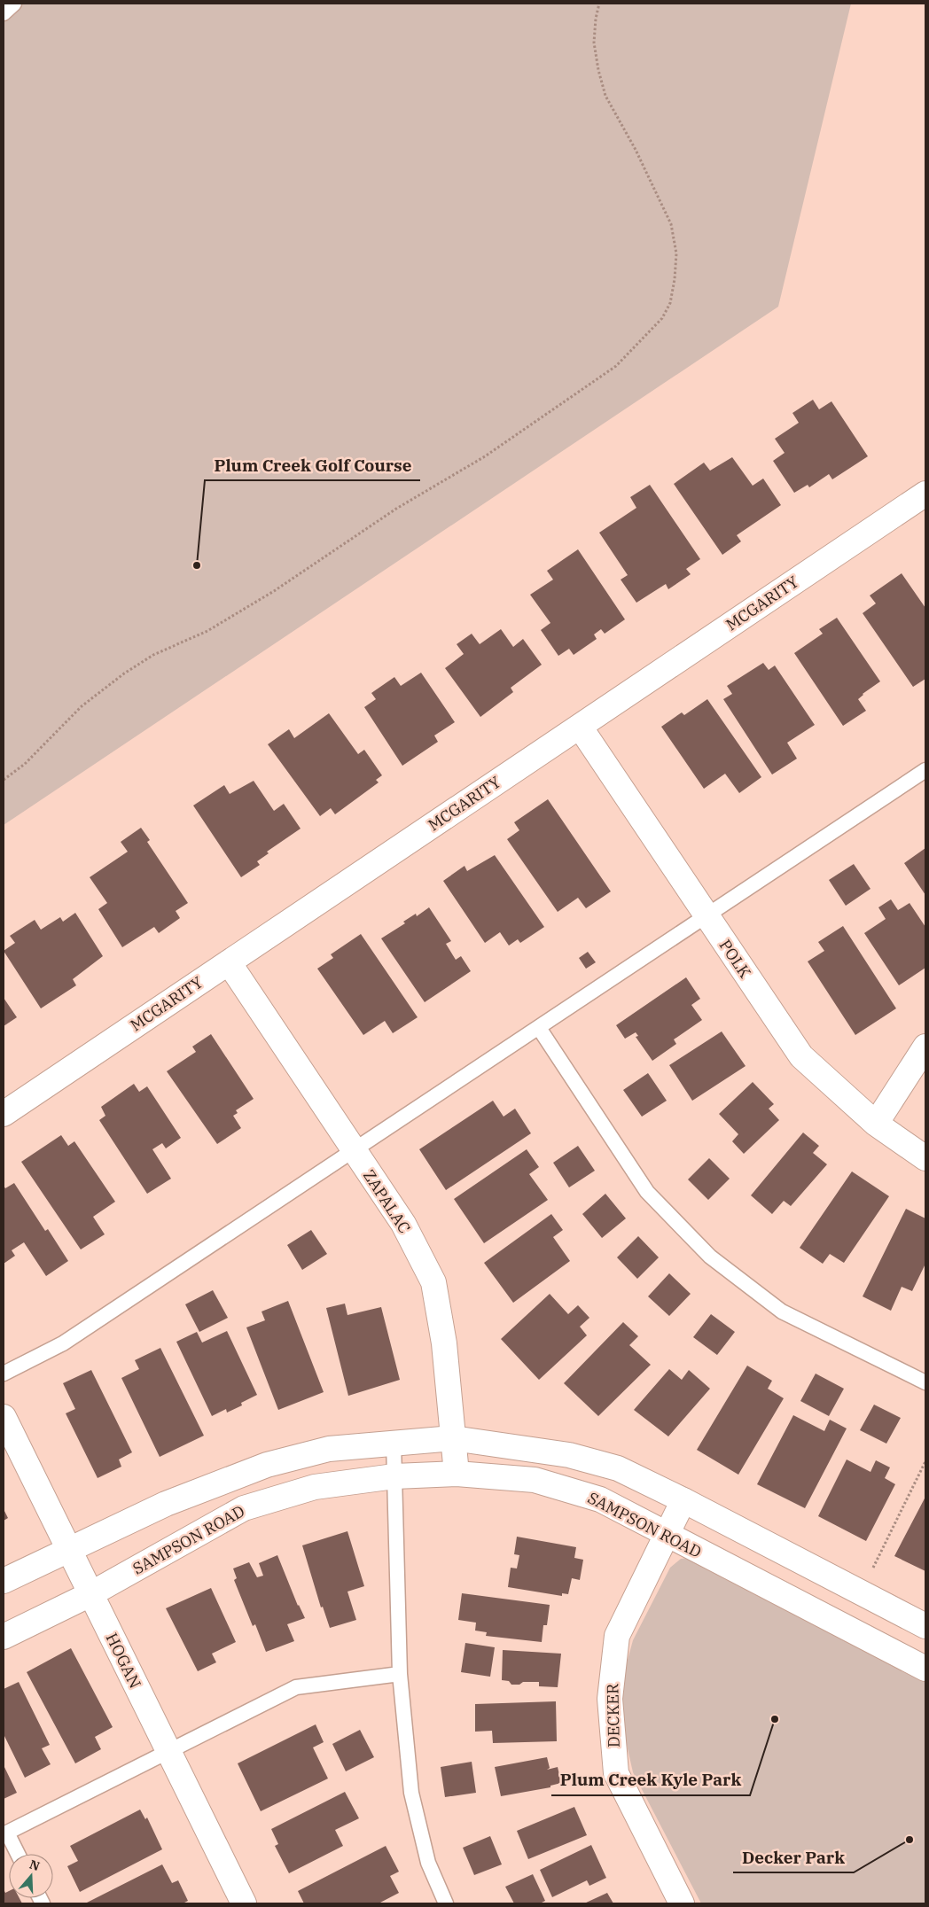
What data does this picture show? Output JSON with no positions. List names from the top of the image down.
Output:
{
  "streets": {
    "street": [
      "MCGARITY",
      "POLK",
      "ZAPALAC",
      "SAMPSON ROAD",
      "HOGAN",
      "DECKER"
    ]
  },
  "crossings": [
    ["MCGARITY", "POLK"],
    ["MCGARITY", "ZAPALAC"],
    ["ZAPALAC", "SAMPSON ROAD"],
    ["SAMPSON ROAD", "HOGAN"],
    ["SAMPSON ROAD", "DECKER"]
  ],
  "places": ["Plum Creek Golf Course", "Plum Creek Kyle Park", "Decker Park"],
  "north": "top"
}
